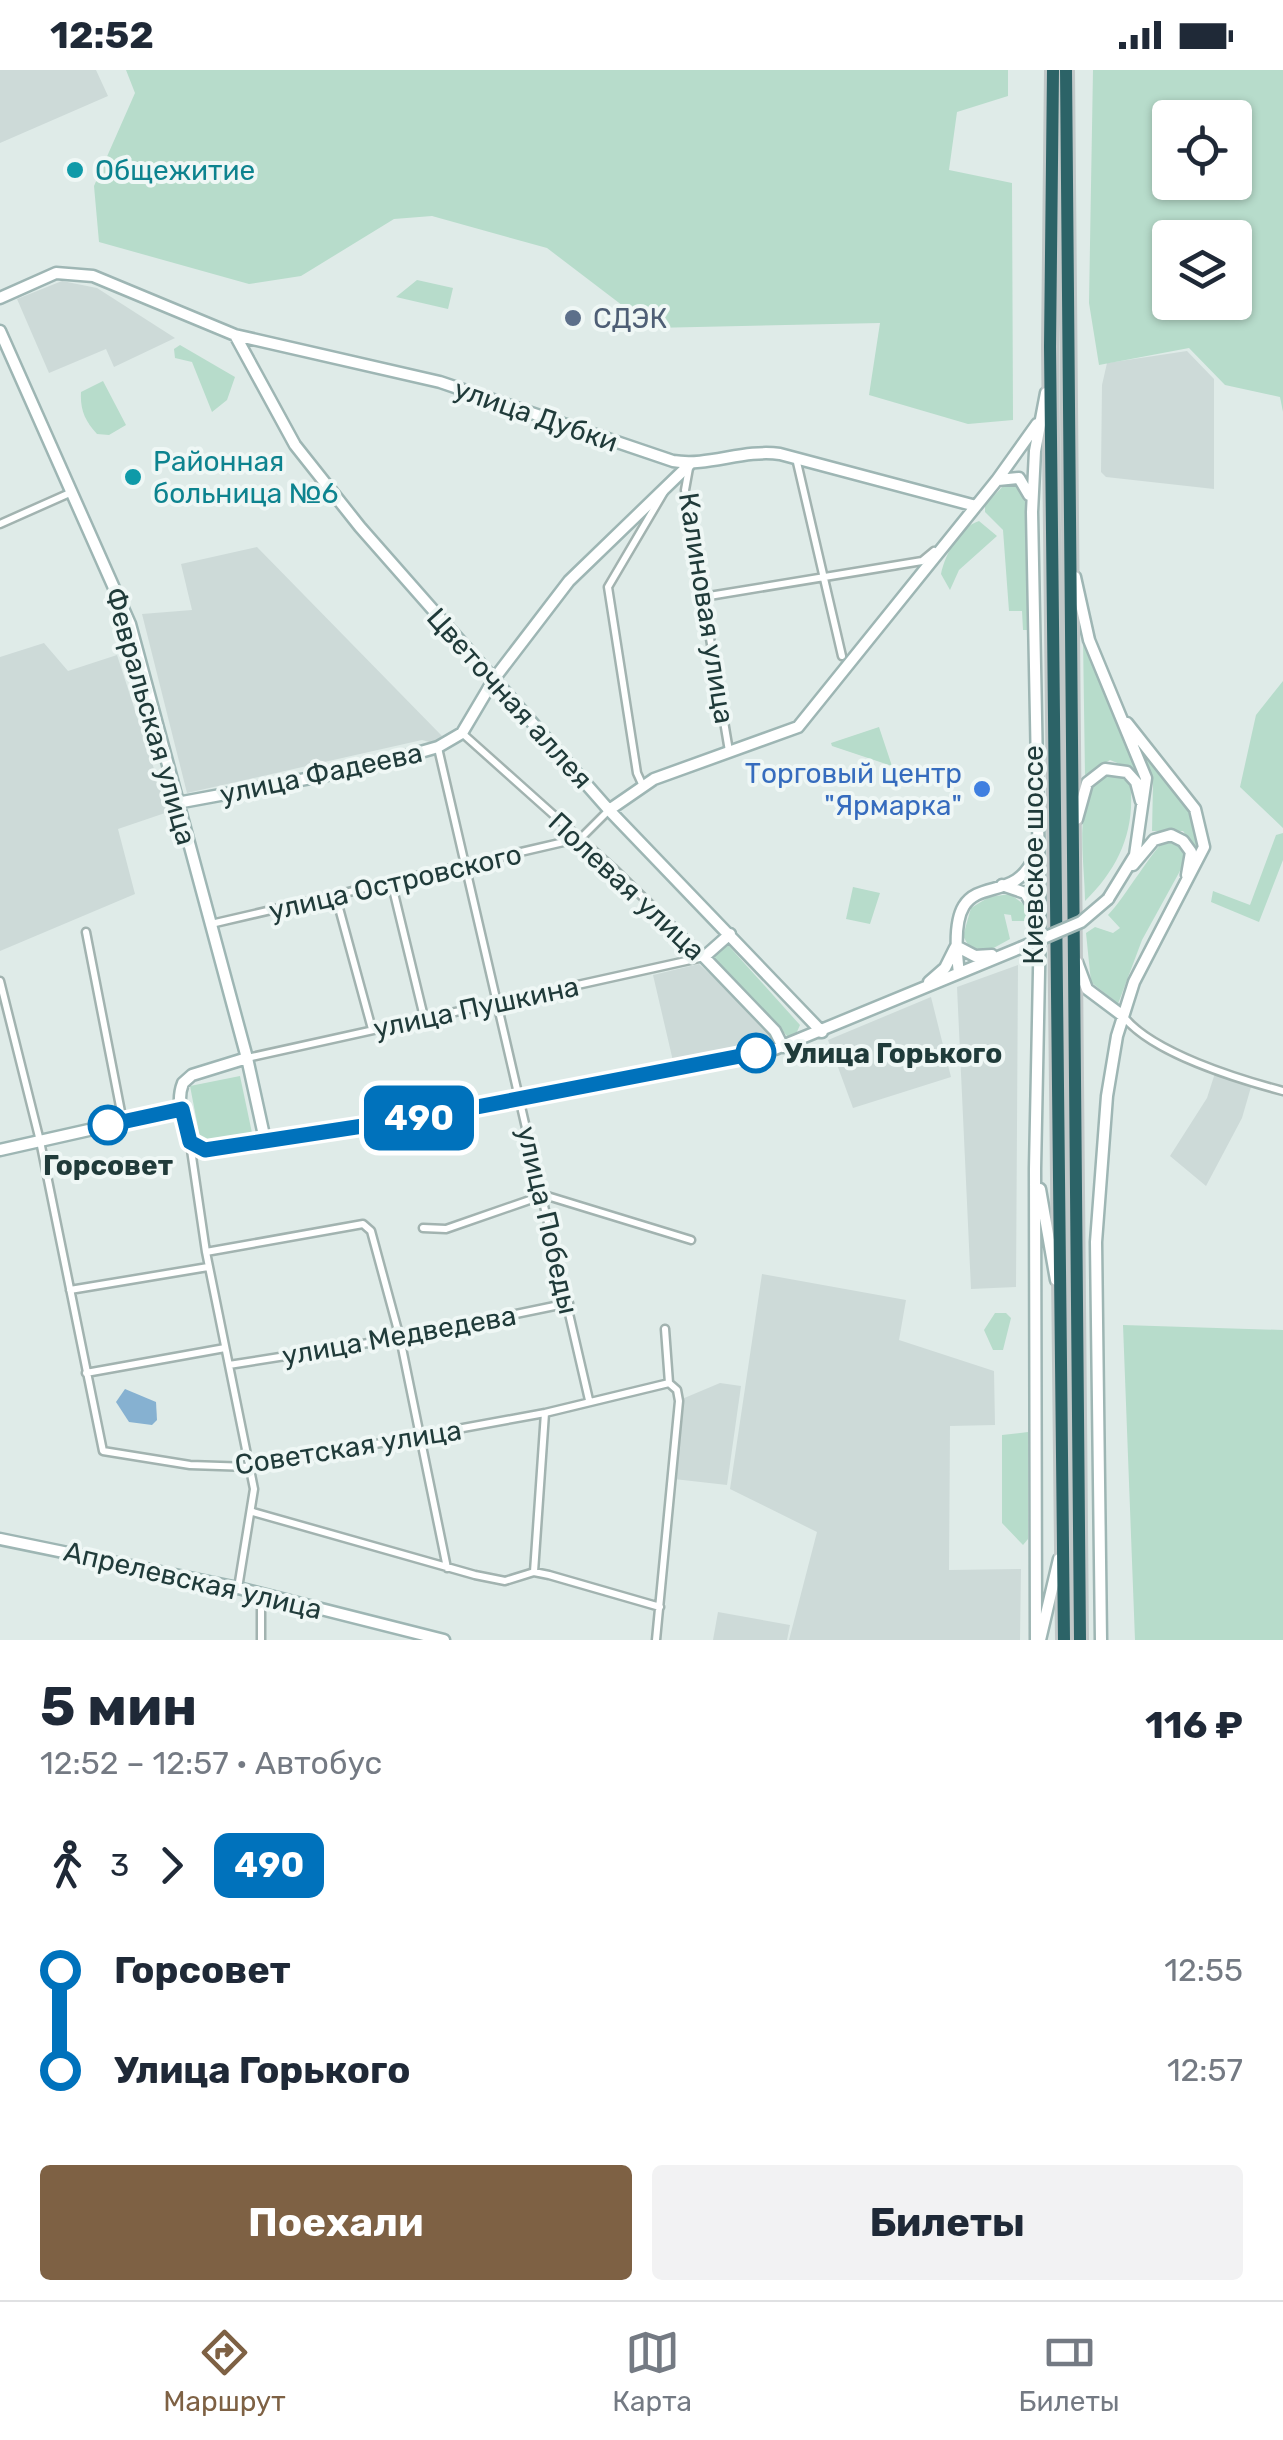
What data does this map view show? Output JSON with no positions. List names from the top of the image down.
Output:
{
  "streets": {
    "highway": ["Киевское шоссе"],
    "main road": [
      "улица Дубки",
      "Цветочная аллея",
      "Февральская улица",
      "улица Фадеева",
      "Полевая улица",
      "Апрелевская улица"
    ],
    "street": [
      "Калиновая улица",
      "улица Островского",
      "улица Пушкина",
      "улица Победы",
      "улица Медведева",
      "Советская улица"
    ]
  },
  "crossings": [
    ["улица Дубки", "Калиновая улица"],
    ["улица Дубки", "Цветочная аллея"],
    ["Февральская улица", "улица Фадеева"],
    ["Февральская улица", "улица Островского"],
    ["Февральская улица", "улица Пушкина"],
    ["улица Фадеева", "Полевая улица"],
    ["улица Фадеева", "улица Победы"],
    ["улица Островского", "Полевая улица"],
    ["улица Островского", "улица Победы"],
    ["Полевая улица", "улица Пушкина"],
    ["улица Пушкина", "улица Победы"],
    ["улица Победы", "улица Медведева"],
    ["улица Победы", "Советская улица"]
  ],
  "places": [
    "Общежитие",
    "СДЭК",
    "Районная больница №6",
    "Торговый центр \"Ярмарка\"",
    "Улица Горького",
    "Горсовет"
  ],
  "lines": ["bus line 490"],
  "page": {
    "status": "12:52",
    "on_map": "490",
    "heading": ["5 мин", "12:52 – 12:57 · Автобус", "116 ₽"],
    "legs": ["3", "490"],
    "list": [
      {
        "name": "Горсовет",
        "value": "12:55"
      },
      {
        "name": "Улица Горького",
        "value": "12:57"
      }
    ],
    "buttons": ["Поехали", "Билеты"],
    "tabs": ["Маршрут", "Карта", "Билеты"]
  }
}
